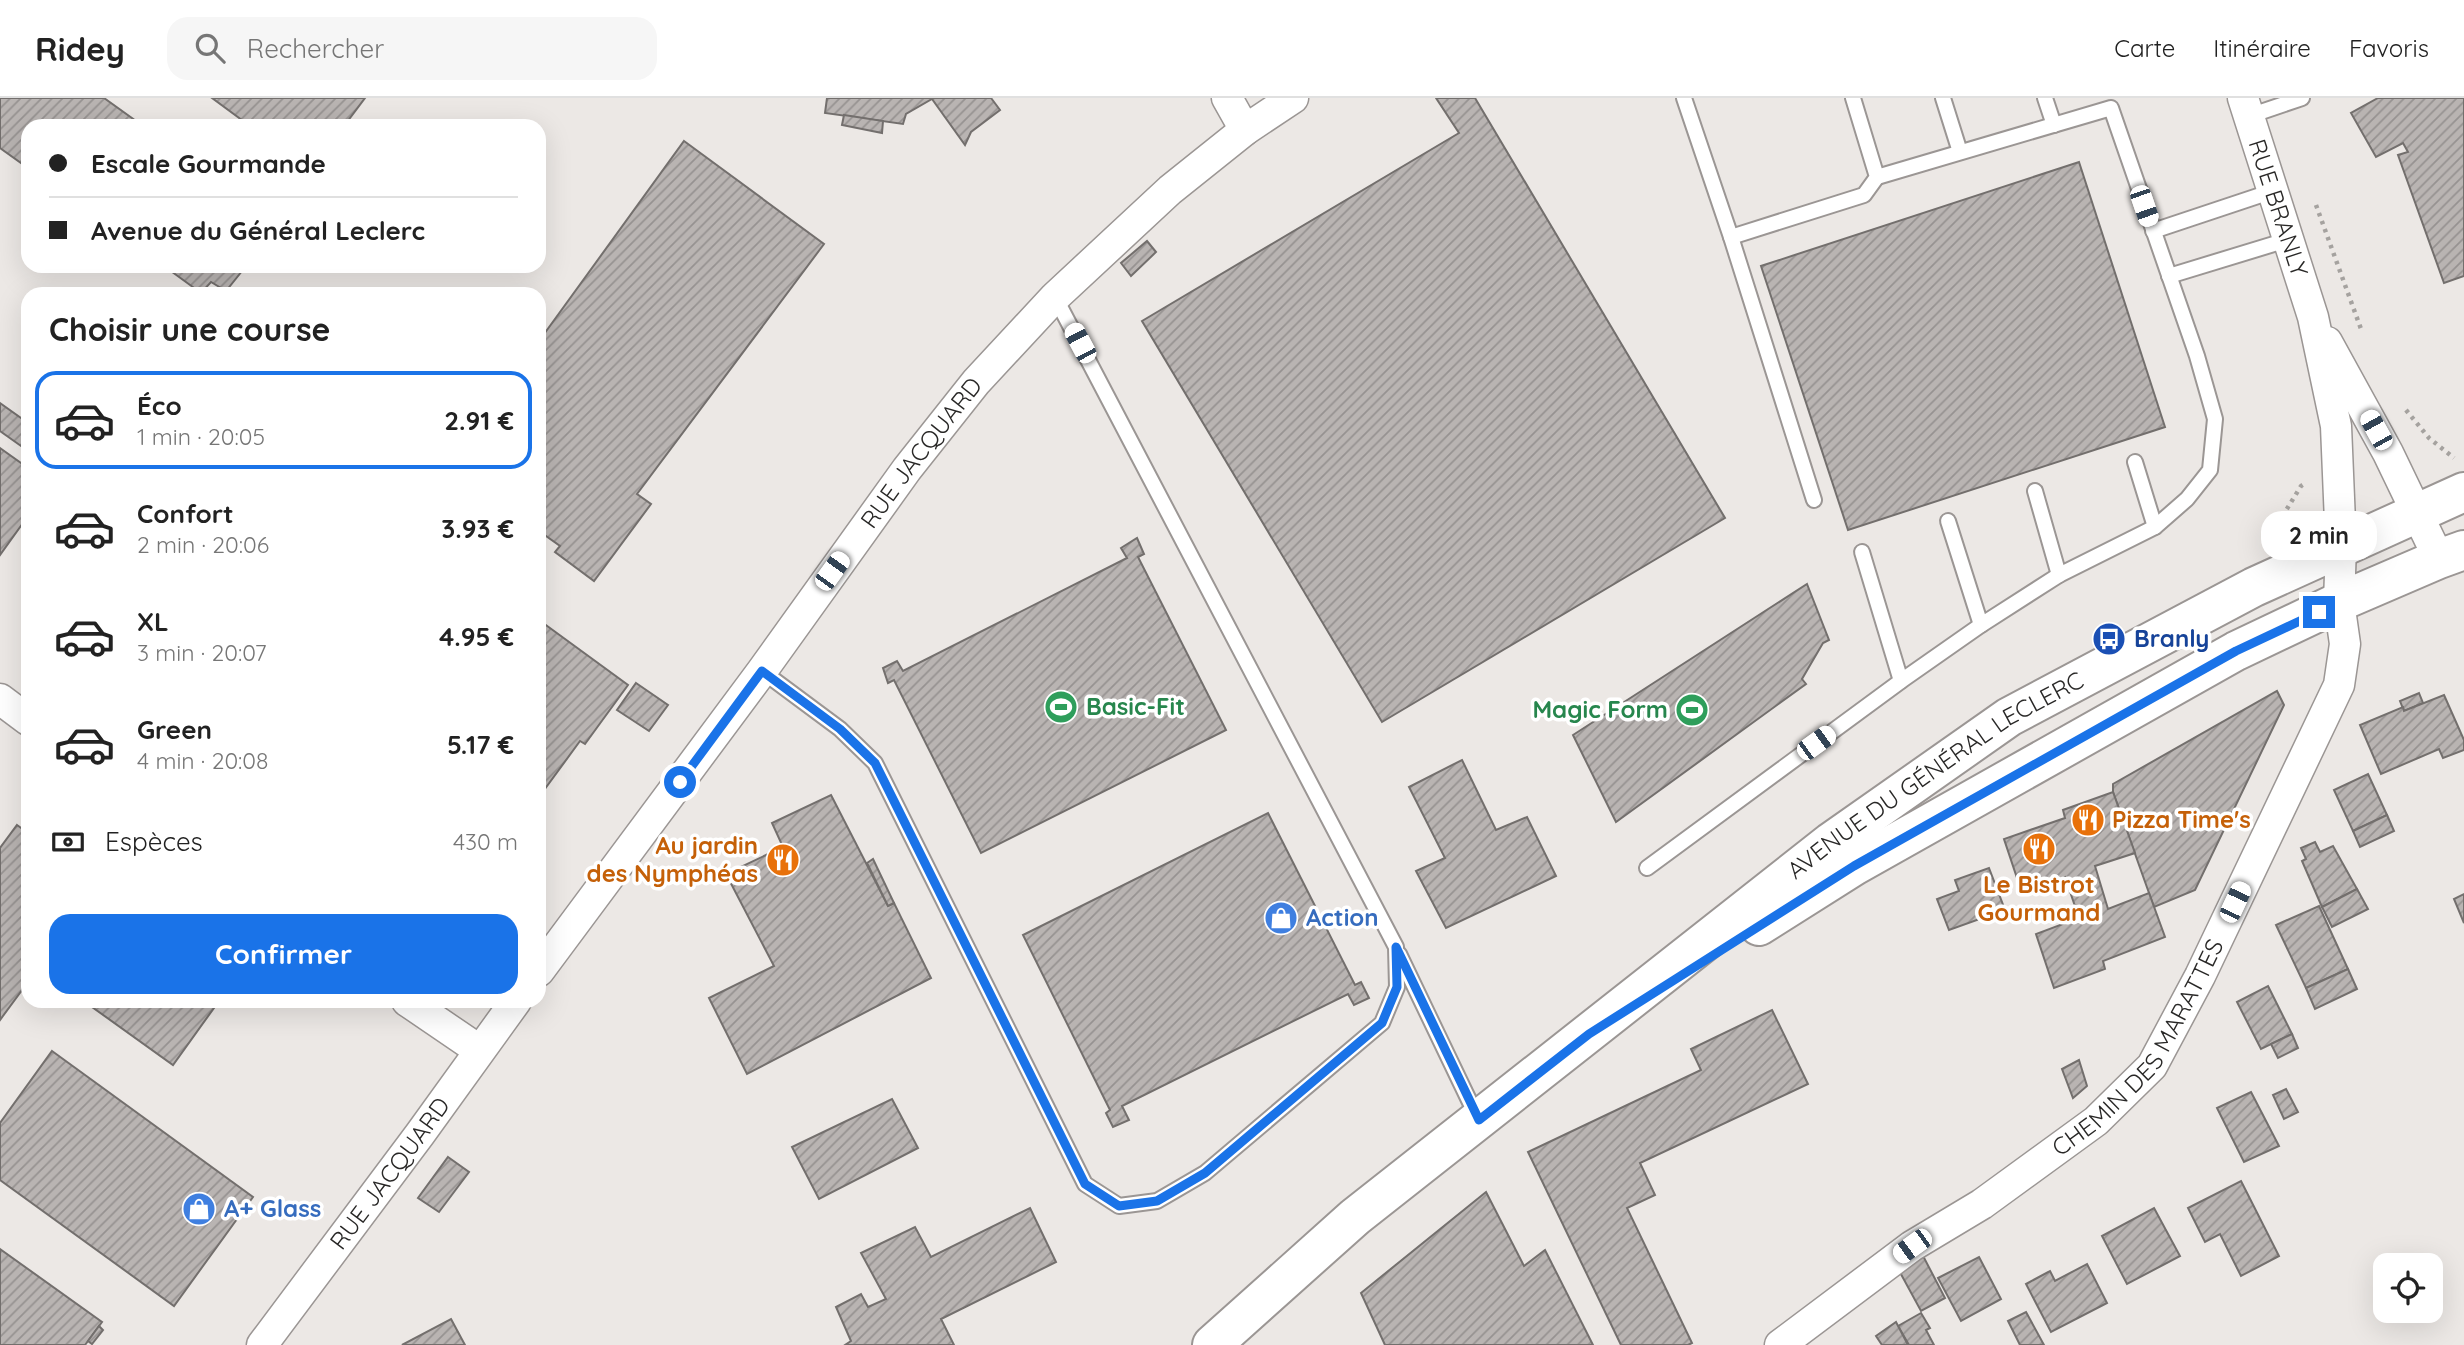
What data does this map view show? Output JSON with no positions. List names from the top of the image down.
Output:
{
  "streets": {
    "main road": ["AVENUE DU GÉNÉRAL LECLERC"],
    "street": ["RUE BRANLY", "RUE JACQUARD", "CHEMIN DES MARATTES"]
  },
  "crossings": [
    ["RUE BRANLY", "AVENUE DU GÉNÉRAL LECLERC"],
    ["RUE BRANLY", "CHEMIN DES MARATTES"],
    ["AVENUE DU GÉNÉRAL LECLERC", "CHEMIN DES MARATTES"]
  ],
  "places": {
    "bus stop": ["Branly"],
    "sports": ["Basic-Fit", "Magic Form"],
    "restaurant": ["Pizza Time's", "Le Bistrot Gourmand", "Au jardin des Nymphéas"],
    "shop": ["Action", "A+ Glass"]
  },
  "page": {
    "header": "Ridey",
    "search": "Rechercher",
    "nav": ["Carte", "Itinéraire", "Favoris"],
    "banner": ["Escale Gourmande", "Avenue du Général Leclerc"],
    "heading": "Choisir une course",
    "list": [
      {
        "name": "Éco",
        "note": "1 min · 20:05",
        "value": "2.91 €"
      },
      {
        "name": "Confort",
        "note": "2 min · 20:06",
        "value": "3.93 €"
      },
      {
        "name": "XL",
        "note": "3 min · 20:07",
        "value": "4.95 €"
      },
      {
        "name": "Green",
        "note": "4 min · 20:08",
        "value": "5.17 €"
      }
    ],
    "bubble": "2 min",
    "pay": ["Espèces", "430 m"],
    "buttons": "Confirmer"
  }
}
